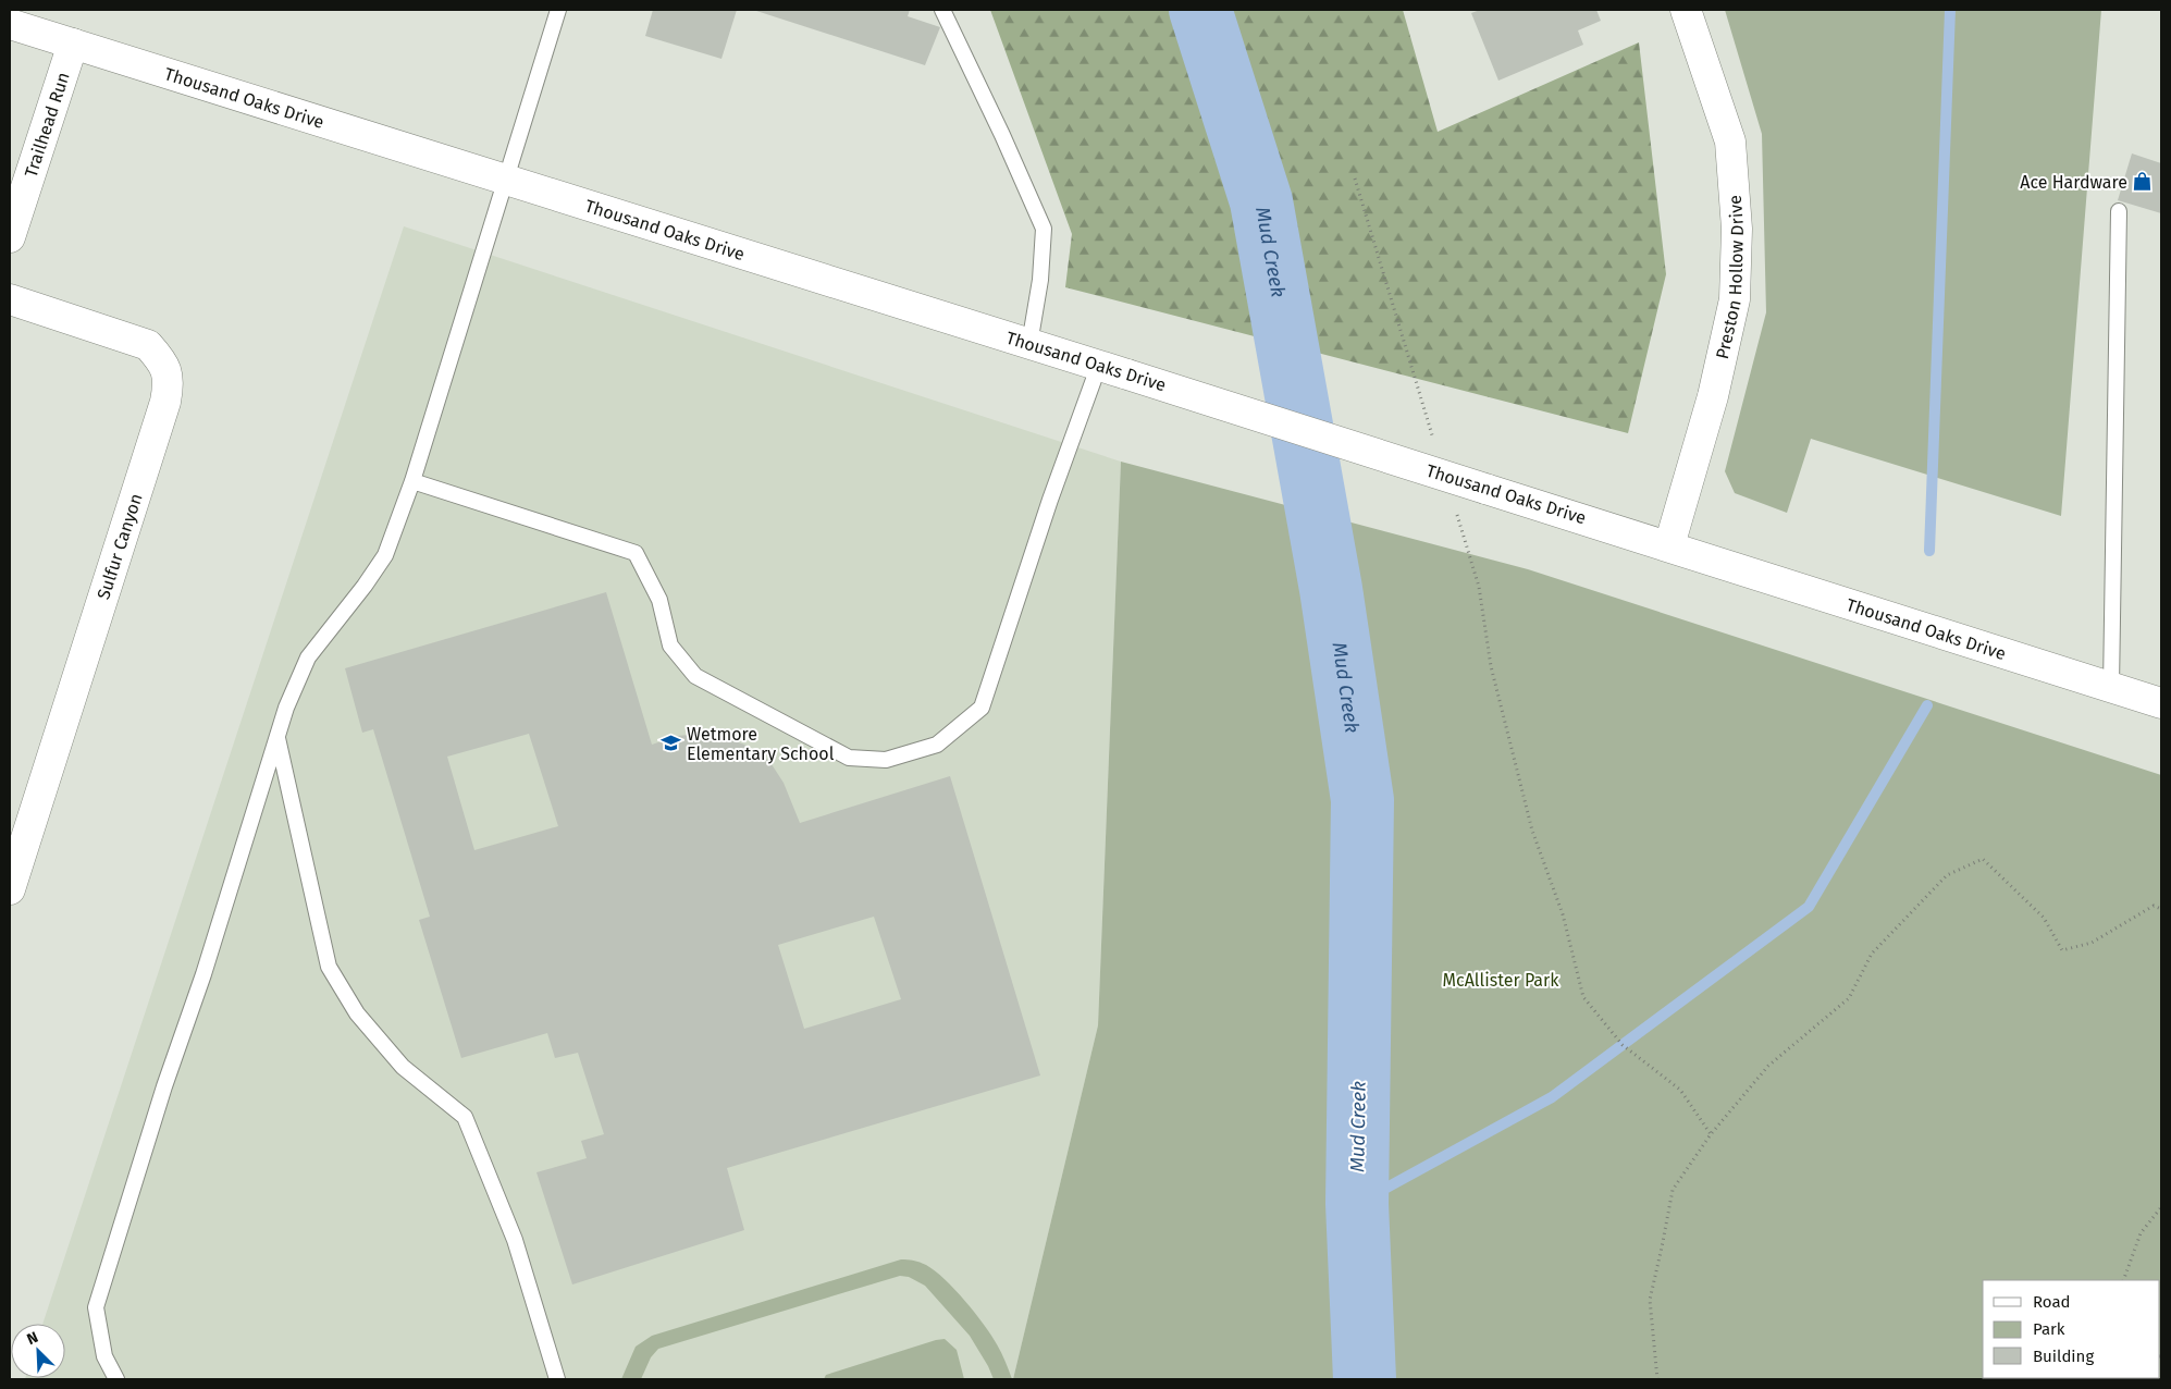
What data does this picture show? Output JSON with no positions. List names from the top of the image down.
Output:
{
  "streets": {
    "main road": [
      "Thousand Oaks Drive",
      "Trailhead Run",
      "Preston Hollow Drive",
      "Sulfur Canyon"
    ]
  },
  "crossings": [
    ["Thousand Oaks Drive", "Trailhead Run"],
    ["Thousand Oaks Drive", "Preston Hollow Drive"]
  ],
  "water": ["Mud Creek"],
  "parks": ["McAllister Park"],
  "places": {
    "shop": ["Ace Hardware"],
    "school or university": ["Wetmore Elementary School"]
  },
  "legend": ["Road", "Park", "Building"],
  "north": "top left"
}
